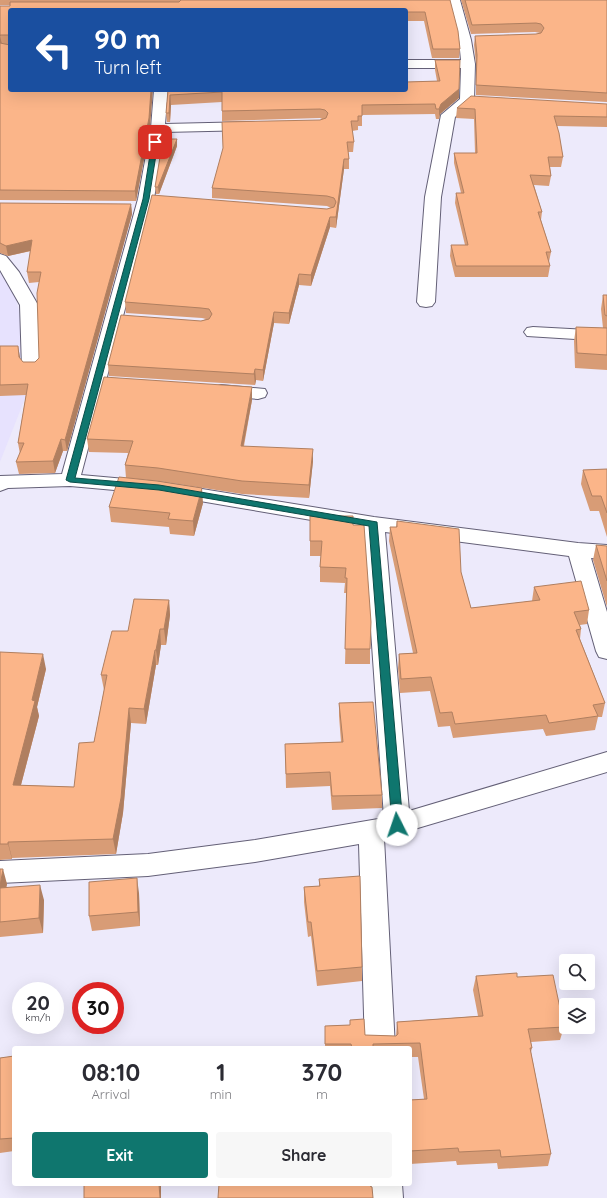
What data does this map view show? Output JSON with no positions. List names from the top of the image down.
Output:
{
  "page": {
    "turn": ["90 m", "Turn left"],
    "speed": "20 km/h",
    "limit": "30",
    "eta": [
      "08:10",
      "Arrival",
      "1",
      "min",
      "370",
      "m"
    ],
    "buttons": ["Exit", "Share"]
  }
}
